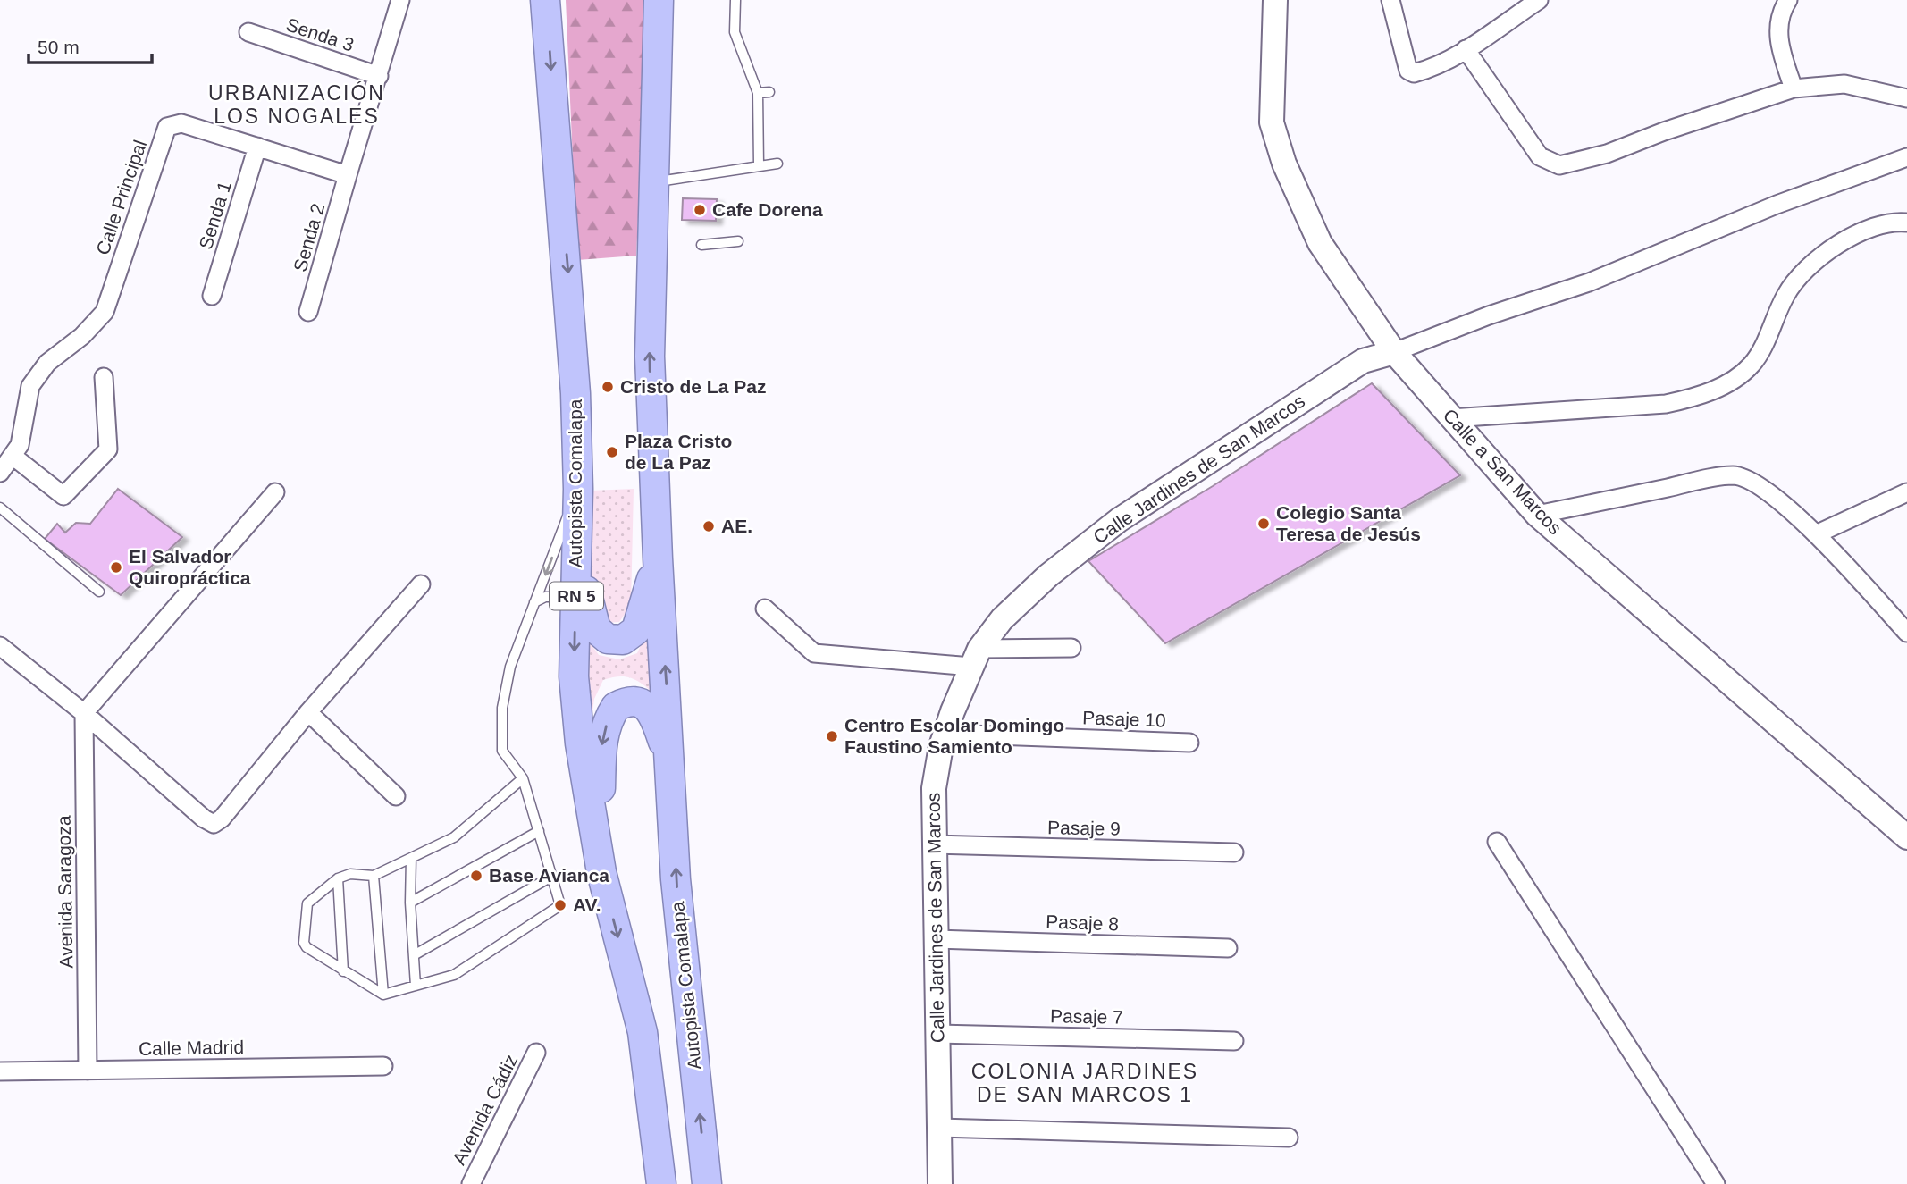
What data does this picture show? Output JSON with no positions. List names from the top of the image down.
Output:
{
  "streets": {
    "highway": ["Autopista Comalapa", "RN 5"],
    "main road": ["Calle Jardines de San Marcos", "Calle a San Marcos"],
    "street": [
      "Senda 3",
      "Calle Principal",
      "Senda 1",
      "Senda 2",
      "Pasaje 10",
      "Pasaje 9",
      "Avenida Saragoza",
      "Pasaje 8",
      "Pasaje 7",
      "Calle Madrid",
      "Avenida Cádiz"
    ]
  },
  "crossings": [
    ["Calle Principal", "Senda 1"],
    ["Calle Principal", "Senda 2"],
    ["Calle Jardines de San Marcos", "Calle a San Marcos"],
    ["Calle Jardines de San Marcos", "Pasaje 10"],
    ["Calle Jardines de San Marcos", "Pasaje 9"],
    ["Calle Jardines de San Marcos", "Pasaje 8"],
    ["Calle Jardines de San Marcos", "Pasaje 7"],
    ["Avenida Saragoza", "Calle Madrid"]
  ],
  "districts": ["URBANIZACIÓN LOS NOGALES", "COLONIA JARDINES DE SAN MARCOS 1"],
  "places": [
    "Cafe Dorena",
    "Cristo de La Paz",
    "Plaza Cristo de La Paz",
    "Colegio Santa Teresa de Jesús",
    "AE.",
    "El Salvador Quiropráctica",
    "Centro Escolar Domingo Faustino Samiento",
    "Base Avianca",
    "AV."
  ],
  "scale_bar": "50 m"
}
